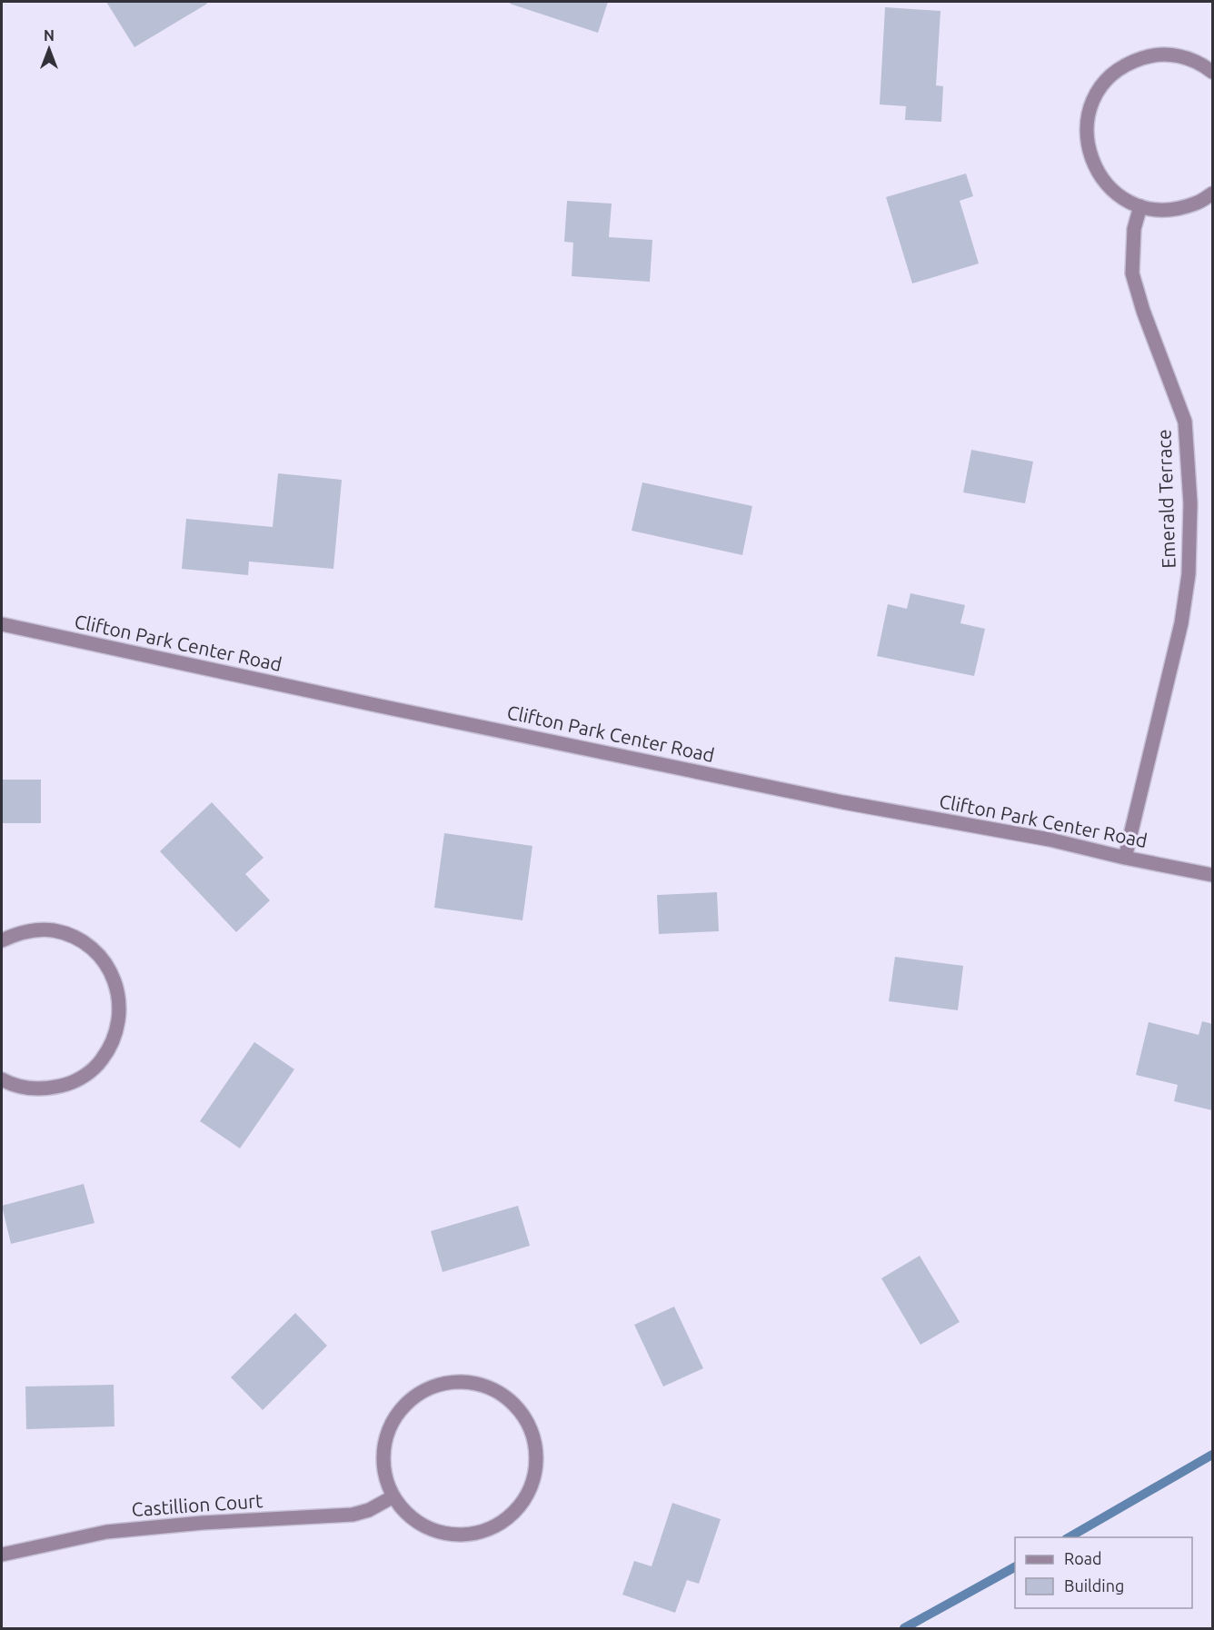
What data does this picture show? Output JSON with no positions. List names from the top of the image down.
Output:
{
  "streets": {
    "street": ["Emerald Terrace", "Clifton Park Center Road", "Castillion Court"]
  },
  "crossings": [
    ["Emerald Terrace", "Clifton Park Center Road"]
  ],
  "legend": ["Road", "Building"],
  "north": "top"
}
